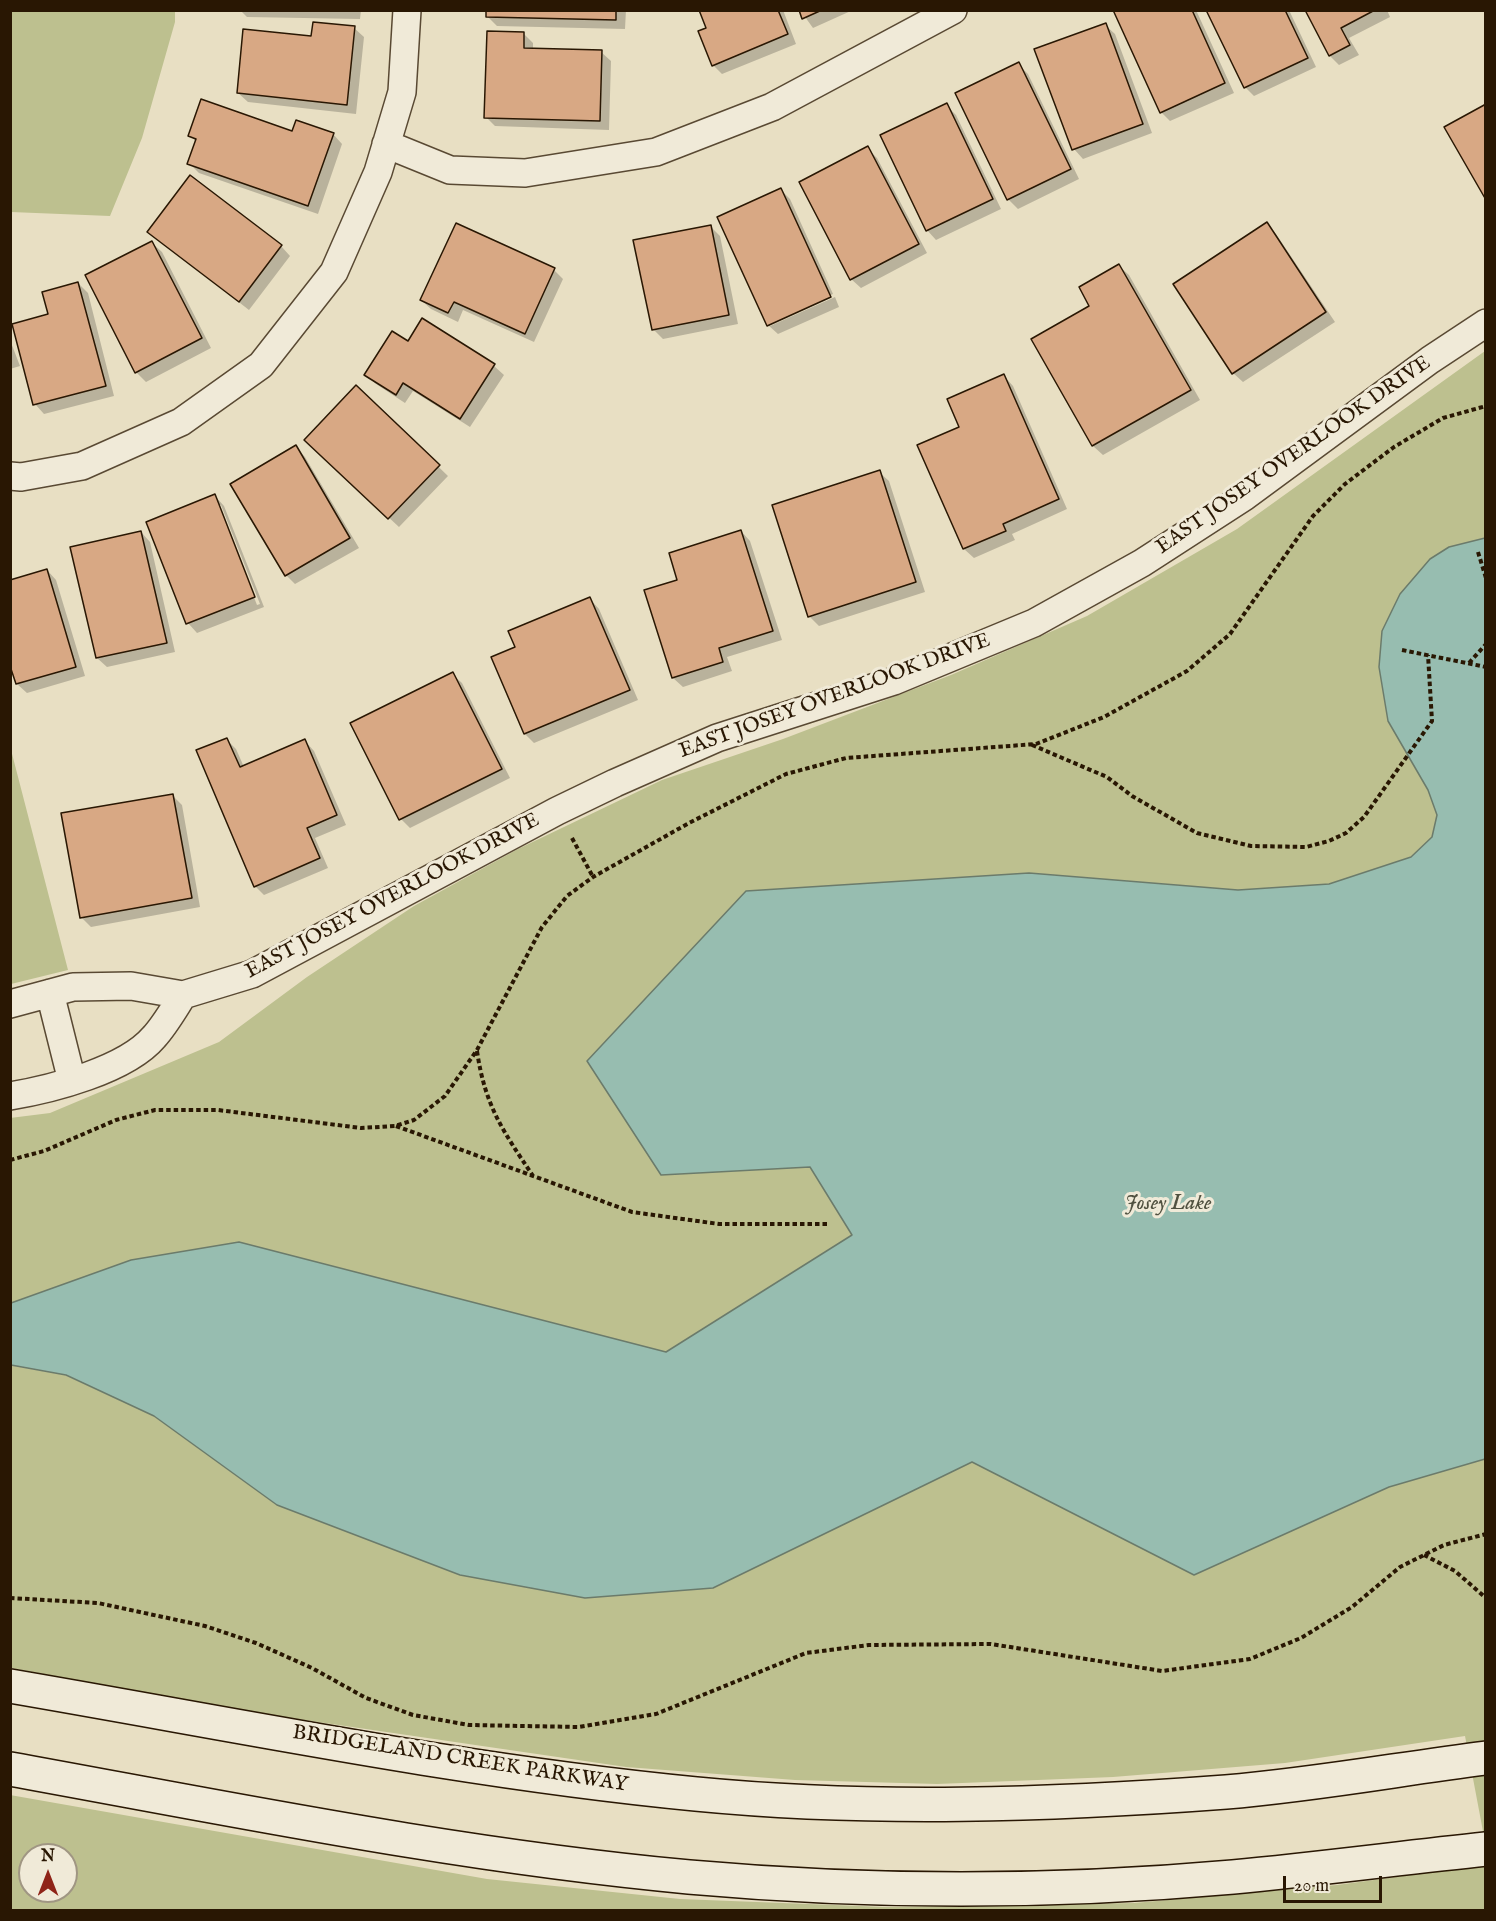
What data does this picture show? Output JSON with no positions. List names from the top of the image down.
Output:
{
  "streets": {
    "main road": ["BRIDGELAND CREEK PARKWAY"],
    "street": ["EAST JOSEY OVERLOOK DRIVE"]
  },
  "water": ["Josey Lake"],
  "scale_bar": "20 m",
  "north": "top"
}
